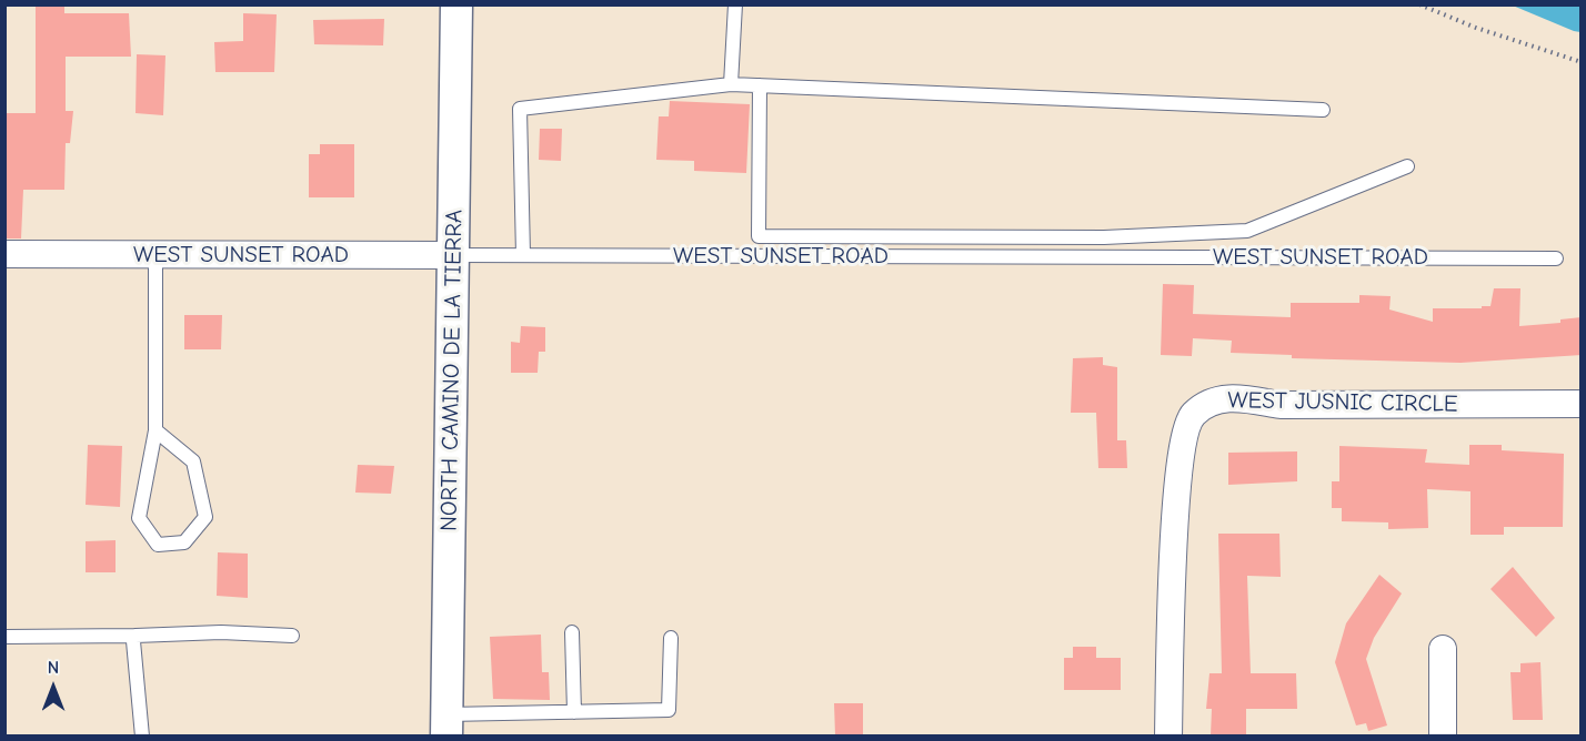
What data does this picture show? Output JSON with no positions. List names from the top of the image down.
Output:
{
  "streets": {
    "street": ["WEST SUNSET ROAD", "NORTH CAMINO DE LA TIERRA", "WEST JUSNIC CIRCLE"]
  },
  "crossings": [
    ["WEST SUNSET ROAD", "NORTH CAMINO DE LA TIERRA"]
  ],
  "north": "top"
}
